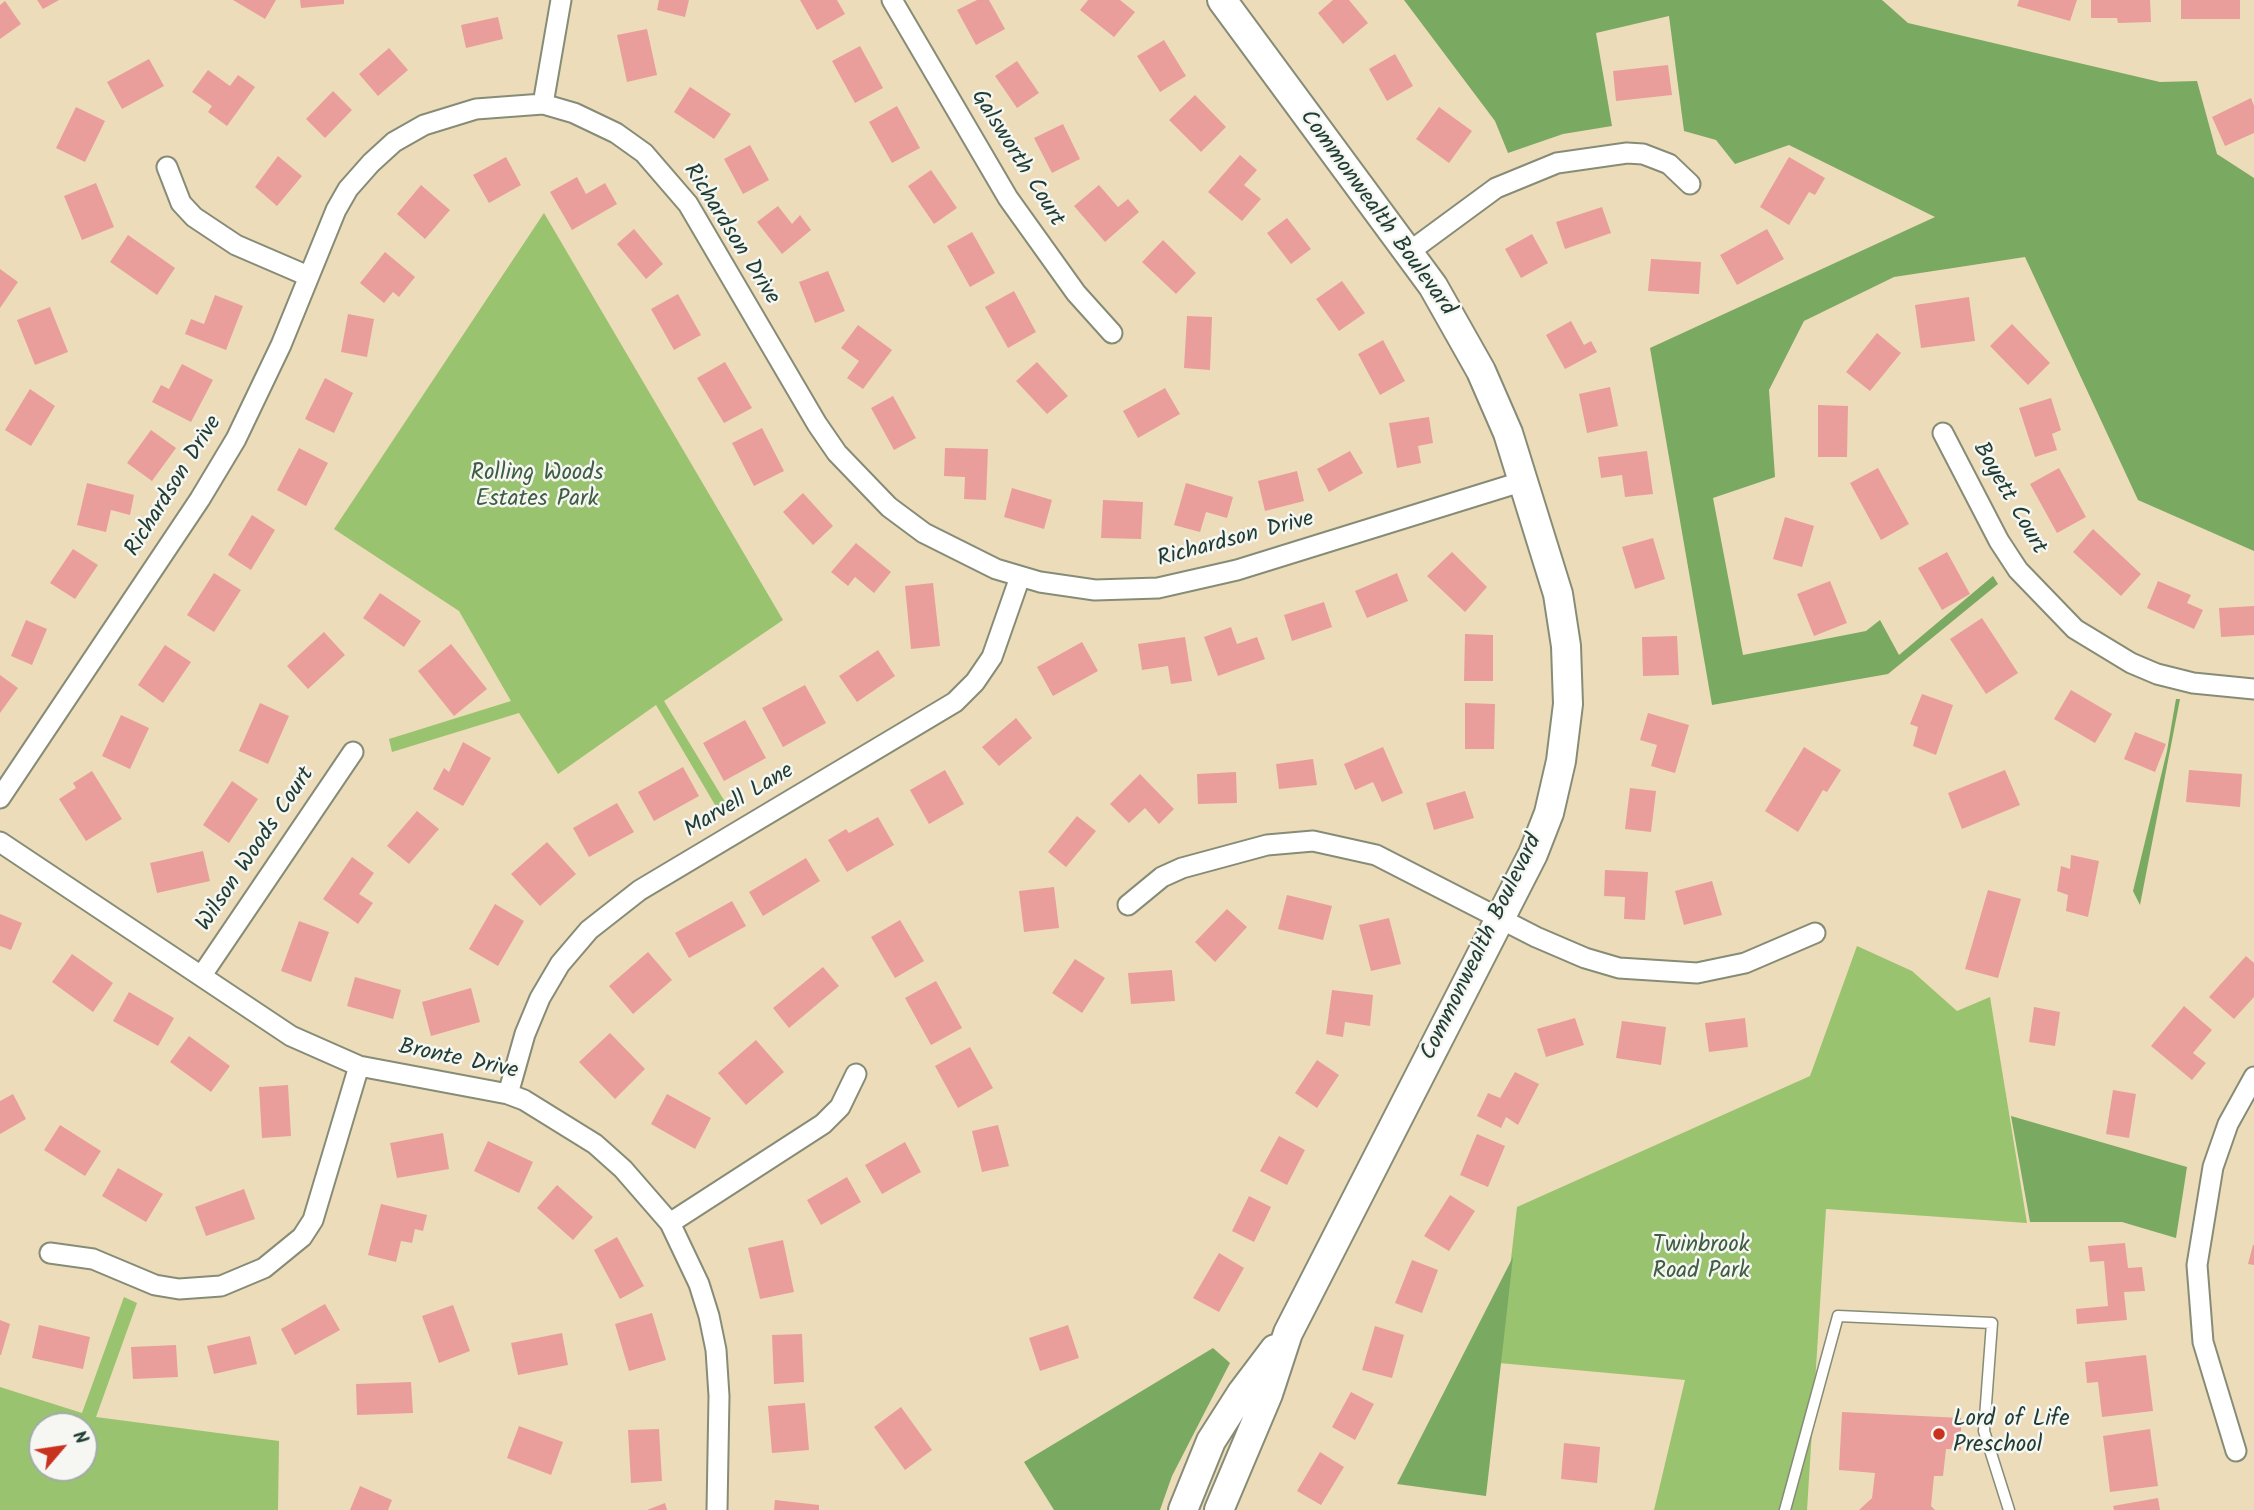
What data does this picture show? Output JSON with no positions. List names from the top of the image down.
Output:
{
  "streets": {
    "street": [
      "Galsworth Court",
      "Commonwealth Boulevard",
      "Richardson Drive",
      "Boyett Court",
      "Marvell Lane",
      "Wilson Woods Court",
      "Bronte Drive"
    ]
  },
  "crossings": [
    ["Commonwealth Boulevard", "Richardson Drive"],
    ["Richardson Drive", "Marvell Lane"],
    ["Marvell Lane", "Bronte Drive"],
    ["Wilson Woods Court", "Bronte Drive"]
  ],
  "parks": ["Rolling Woods Estates Park", "Twinbrook Road Park"],
  "places": ["Lord of Life Preschool"],
  "north": "top right"
}
